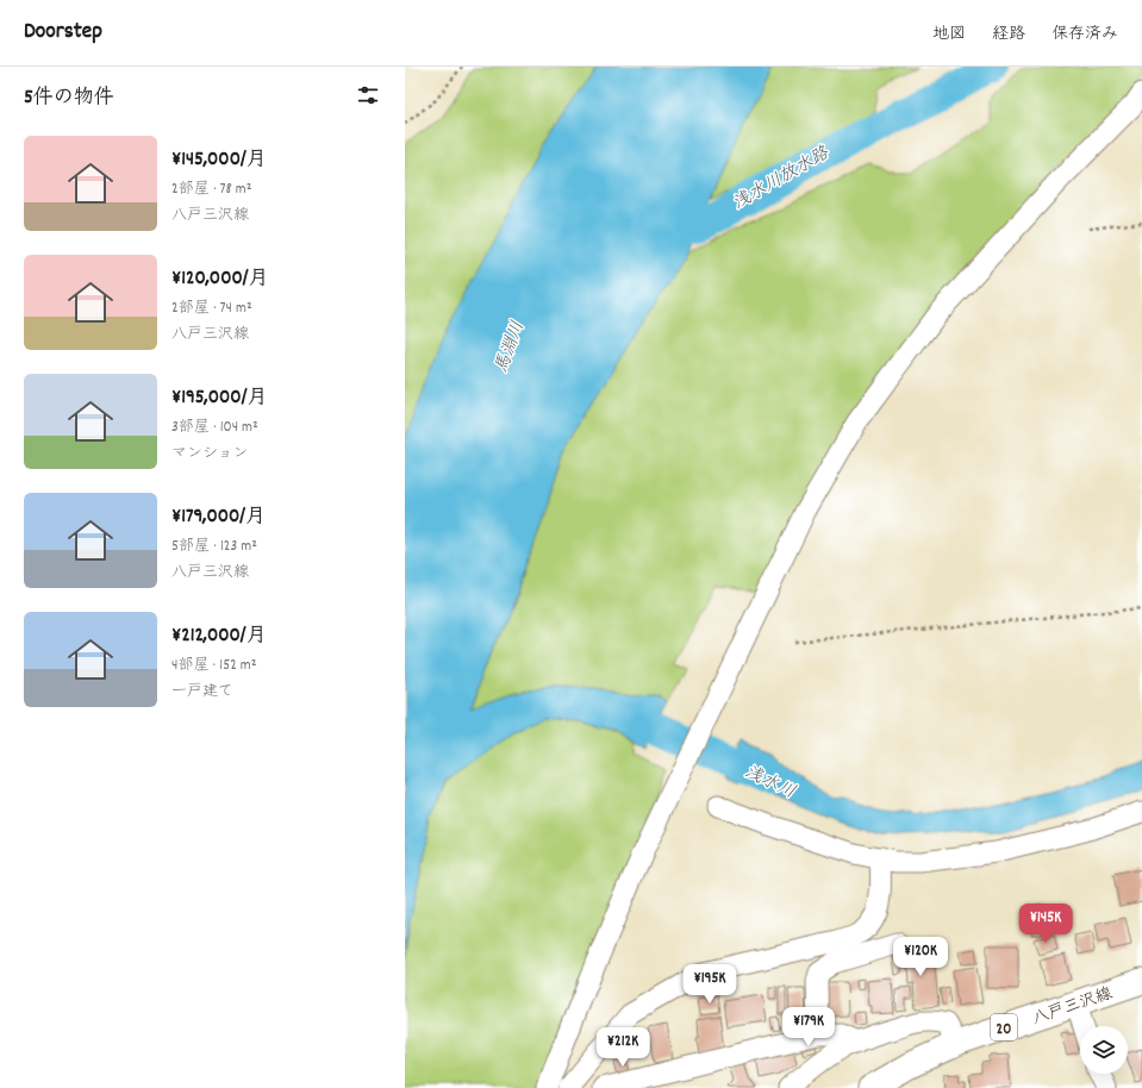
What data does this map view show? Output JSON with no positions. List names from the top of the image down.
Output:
{
  "streets": {
    "main road": ["八戸三沢線", "20"]
  },
  "water": ["浅水川放水路", "馬淵川", "浅水川"],
  "page": {
    "header": "Doorstep",
    "nav": ["地図", "経路", "保存済み"],
    "heading": "5件の物件",
    "list": [
      {
        "name": "¥145,000/月",
        "note": "2部屋 · 78 m² · 八戸三沢線"
      },
      {
        "name": "¥120,000/月",
        "note": "2部屋 · 74 m² · 八戸三沢線"
      },
      {
        "name": "¥195,000/月",
        "note": "3部屋 · 104 m² · マンション"
      },
      {
        "name": "¥179,000/月",
        "note": "5部屋 · 123 m² · 八戸三沢線"
      },
      {
        "name": "¥212,000/月",
        "note": "4部屋 · 152 m² · 一戸建て"
      }
    ],
    "price": [
      "¥145K",
      "¥120K",
      "¥195K",
      "¥179K",
      "¥212K"
    ]
  }
}
